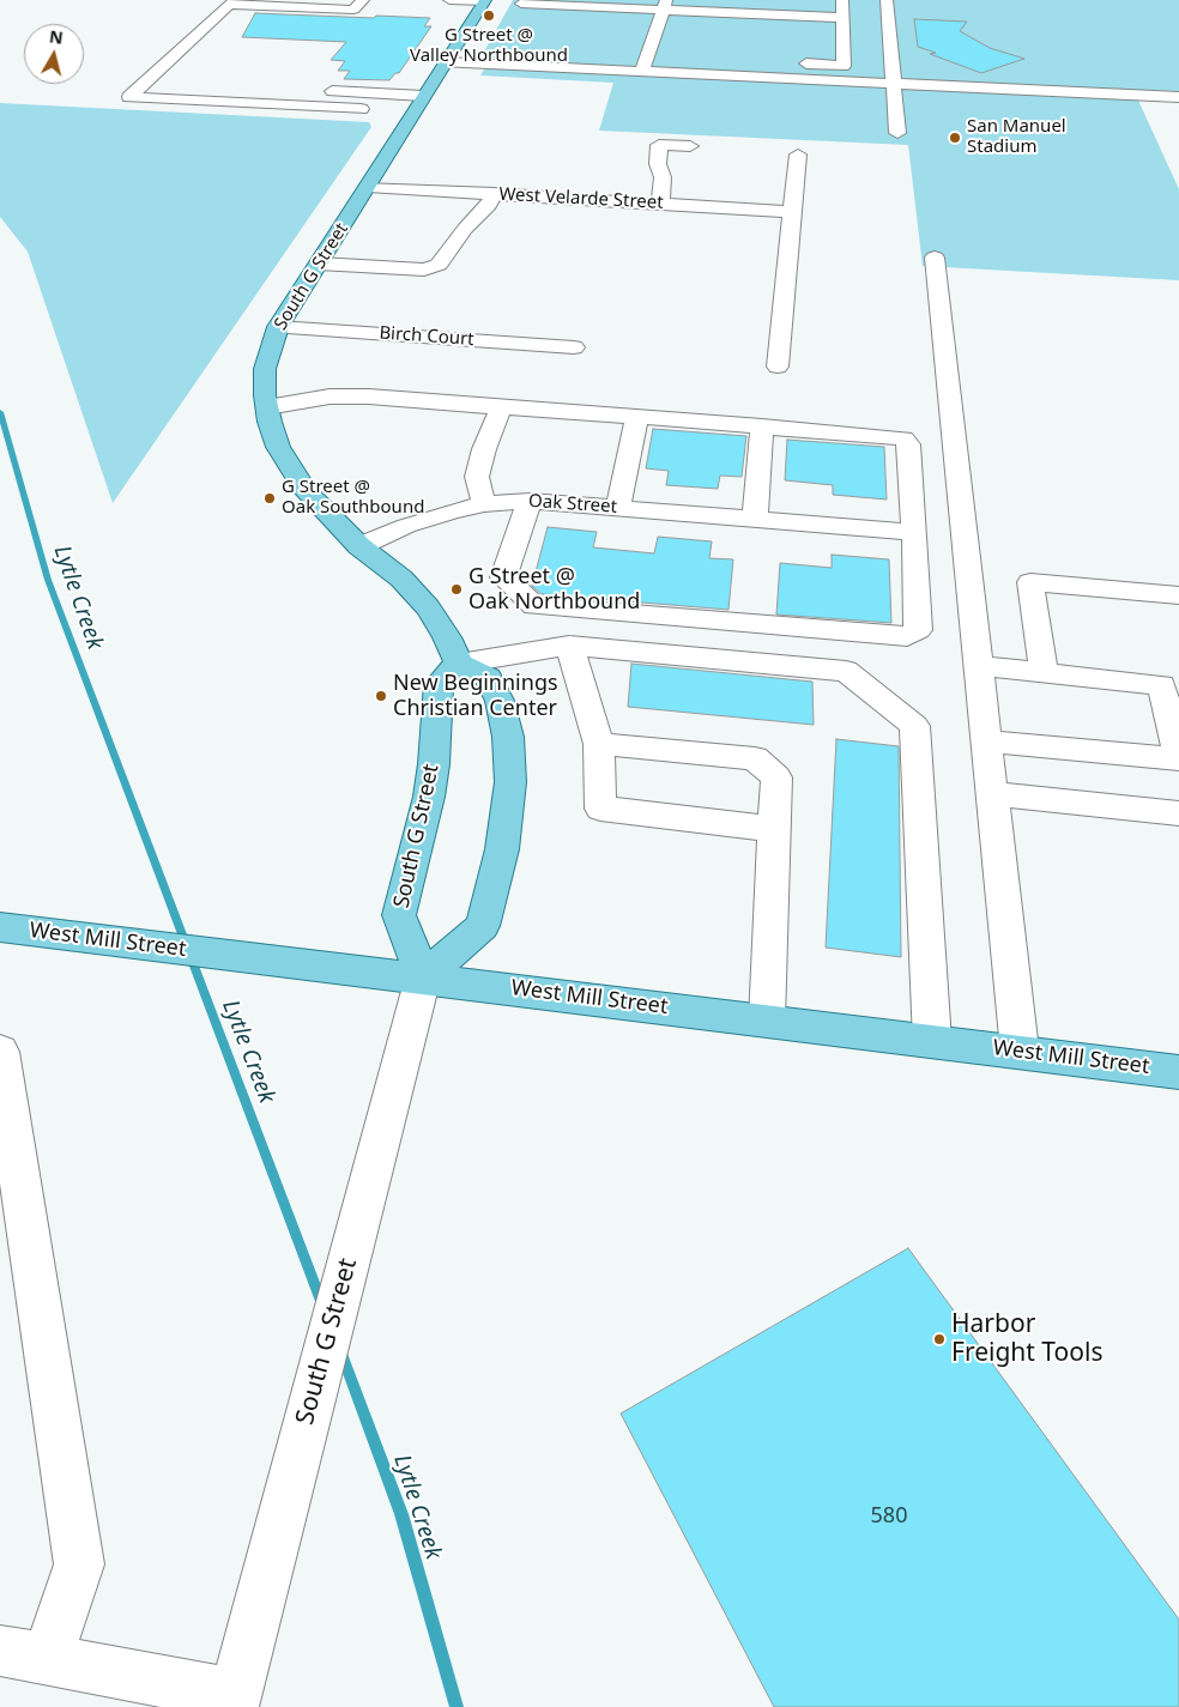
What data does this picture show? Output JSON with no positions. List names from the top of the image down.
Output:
{
  "streets": {
    "main road": ["South G Street", "West Mill Street"],
    "street": ["West Velarde Street", "Birch Court", "Oak Street"]
  },
  "crossings": [
    ["West Velarde Street", "South G Street"],
    ["South G Street", "Birch Court"],
    ["South G Street", "Oak Street"],
    ["South G Street", "West Mill Street"]
  ],
  "water": ["Lytle Creek"],
  "places": [
    "G Street @ Valley Northbound",
    "San Manuel Stadium",
    "G Street @ Oak Southbound",
    "G Street @ Oak Northbound",
    "New Beginnings Christian Center",
    "Harbor Freight Tools"
  ],
  "house_numbers": ["580"],
  "north": "top"
}
